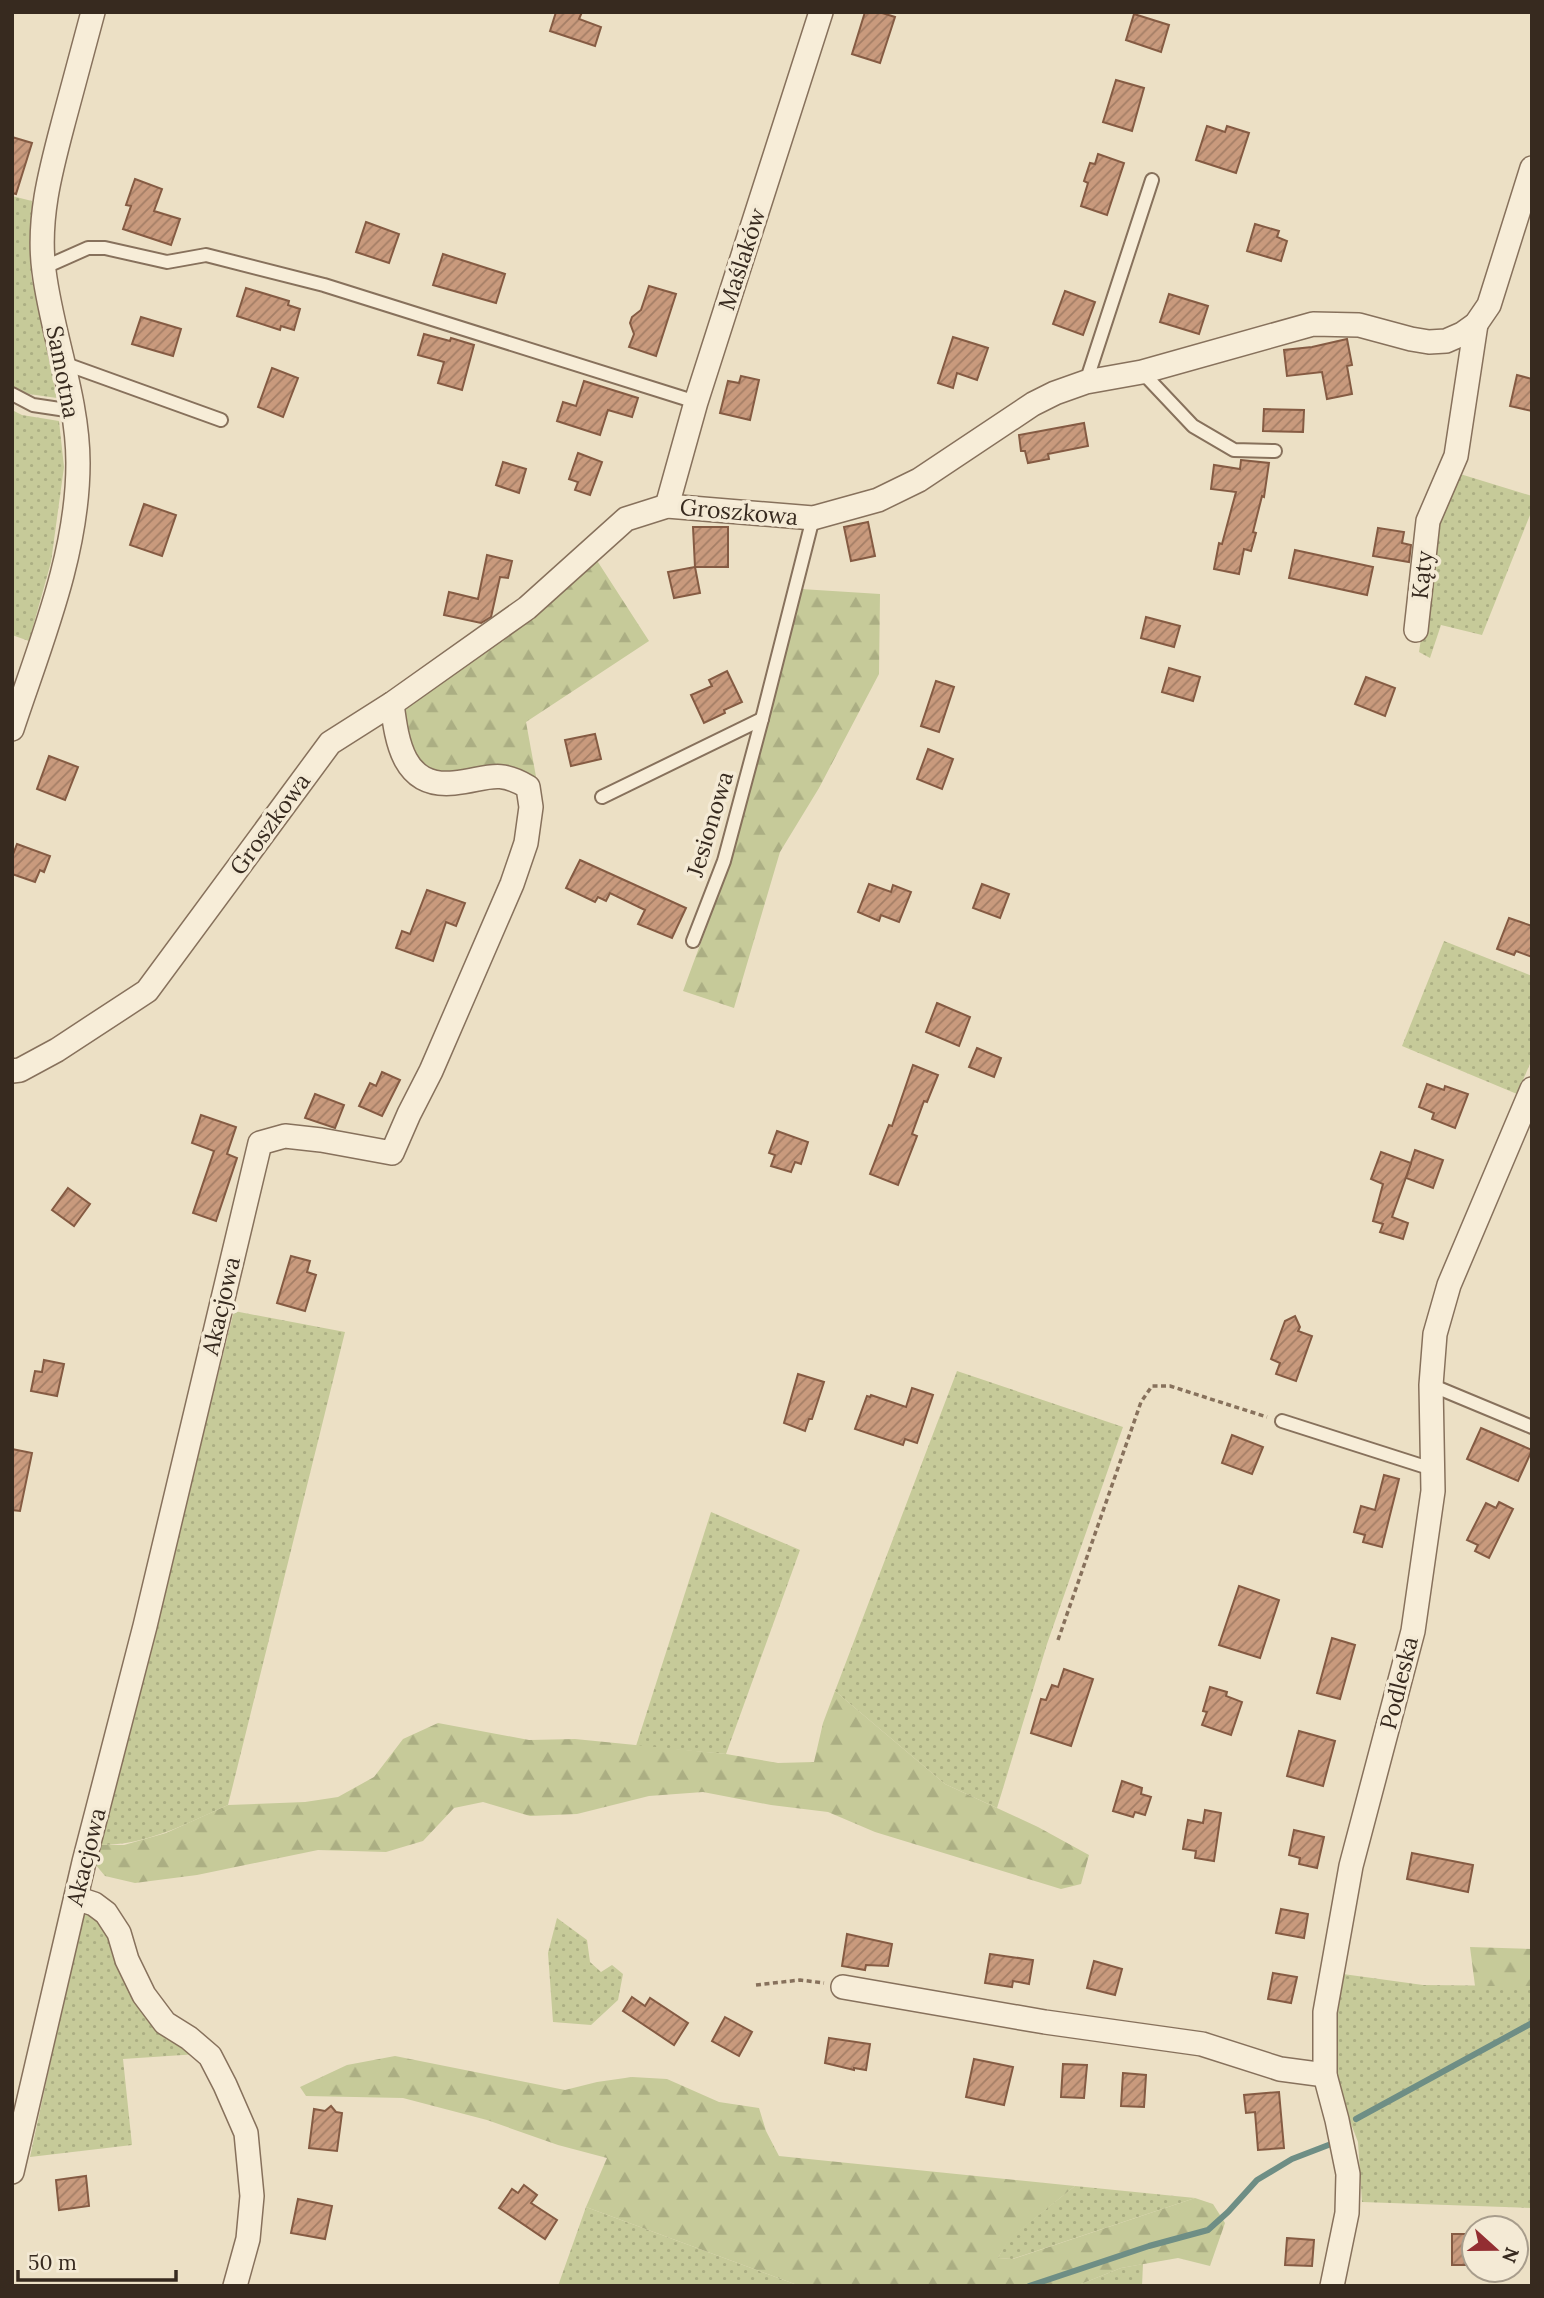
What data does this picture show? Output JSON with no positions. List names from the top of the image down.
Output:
{
  "streets": {
    "street": [
      "Maślaków",
      "Samotna",
      "Groszkowa",
      "Kąty",
      "Akacjowa",
      "Podleska"
    ],
    "lane": ["Jesionowa"]
  },
  "crossings": [
    ["Maślaków", "Groszkowa"],
    ["Groszkowa", "Kąty"],
    ["Groszkowa", "Jesionowa"],
    ["Groszkowa", "Akacjowa"]
  ],
  "scale_bar": "50 m",
  "north": "right"
}
